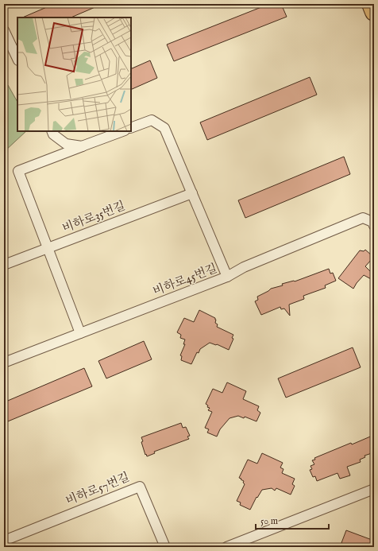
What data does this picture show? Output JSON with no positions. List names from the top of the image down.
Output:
{
  "streets": {
    "street": ["비하로35번길", "비하로45번길", "비하로57번길"]
  },
  "scale_bar": "50 m"
}
